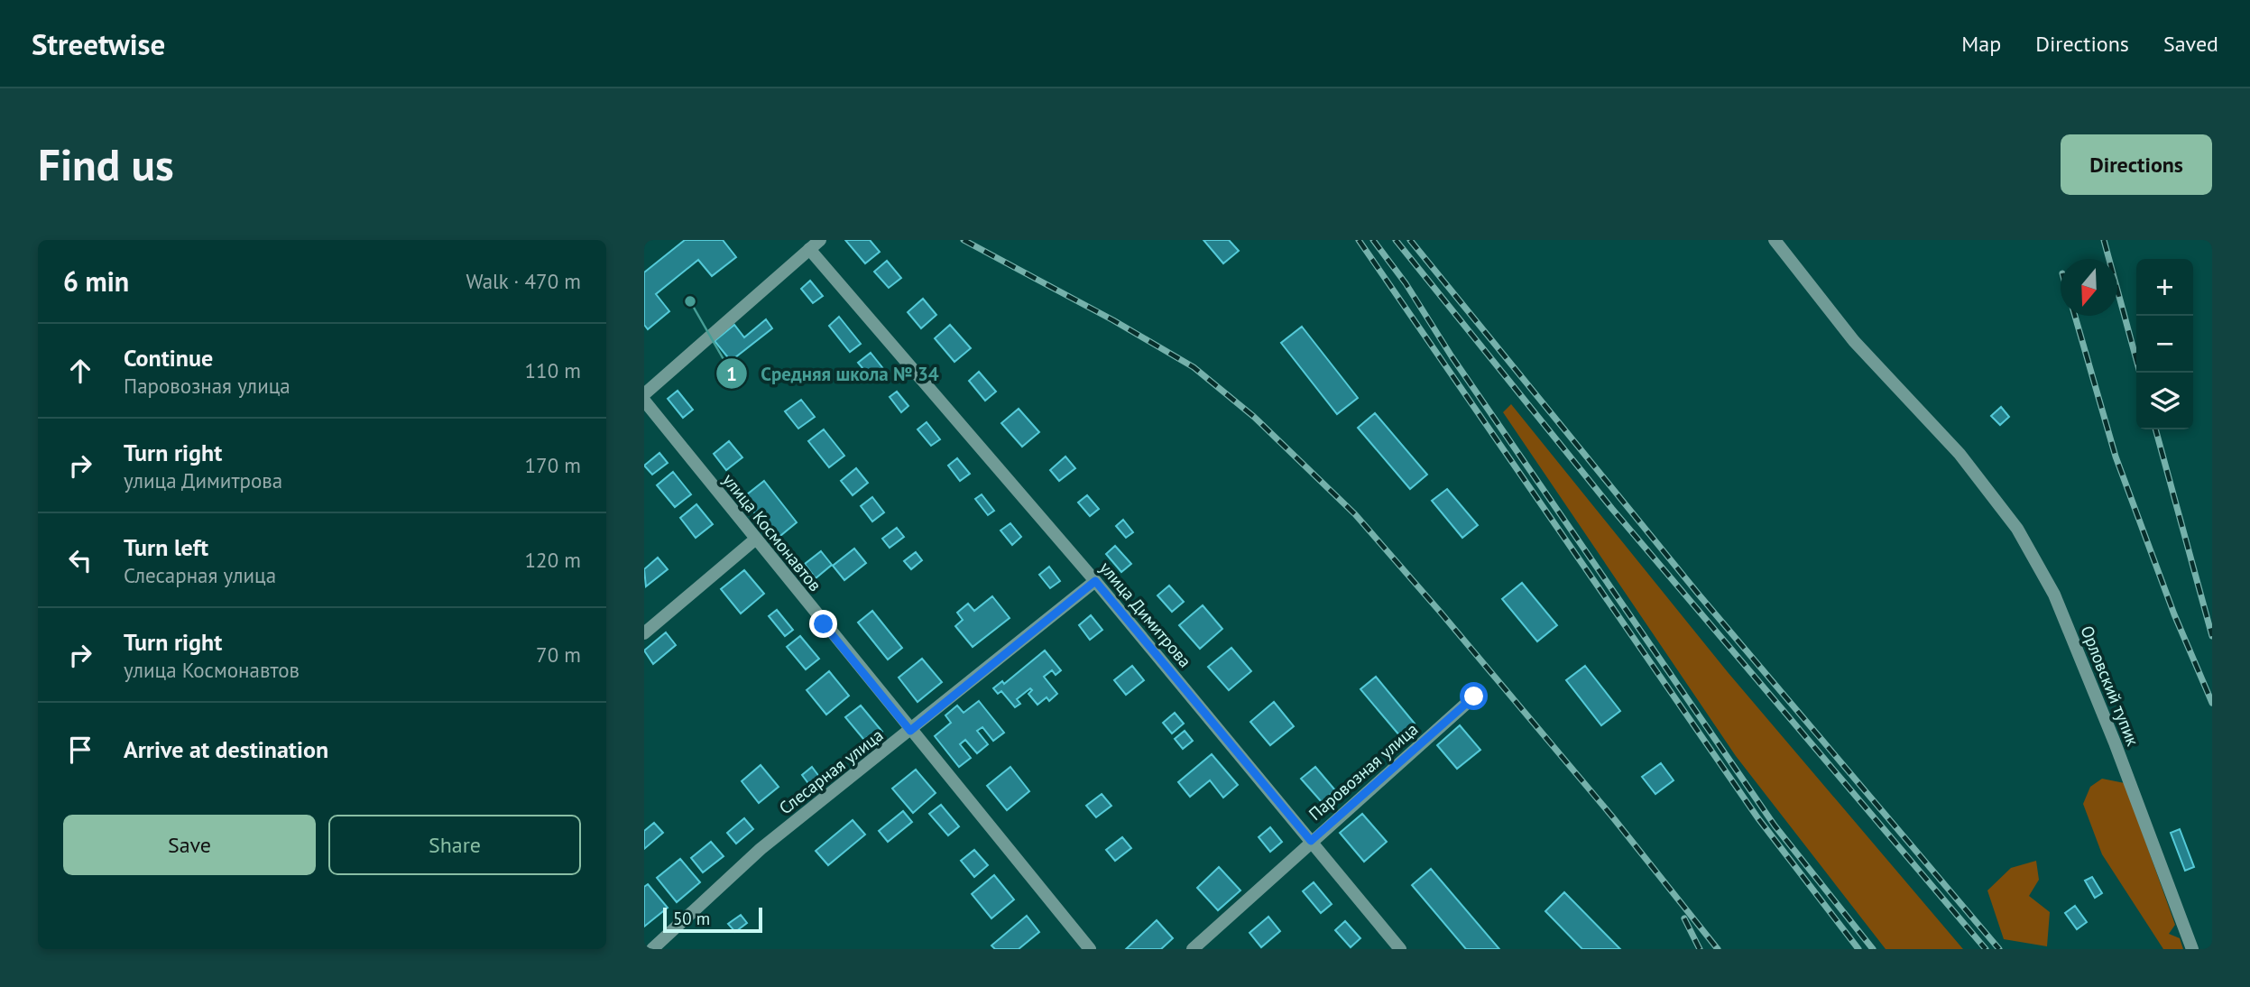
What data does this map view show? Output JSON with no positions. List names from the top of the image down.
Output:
{
  "streets": {
    "street": [
      "улица Космонавтов",
      "улица Димитрова",
      "Орловский тупик",
      "Слесарная улица",
      "Паровозная улица"
    ]
  },
  "crossings": [
    ["улица Космонавтов", "Слесарная улица"],
    ["улица Димитрова", "Слесарная улица"],
    ["улица Димитрова", "Паровозная улица"]
  ],
  "places": ["Средняя школа № 34"],
  "scale_bar": "50 m",
  "north": "bottom",
  "page": {
    "header": "Streetwise",
    "nav": ["Map", "Directions", "Saved"],
    "buttons": [
      "Directions",
      ["Save", "Share"]
    ],
    "title": "Find us",
    "heading": ["6 min", "Walk · 470 m"],
    "map_buttons": ["+", "−"],
    "list": [
      ["Continue", "Паровозная улица", "110 m"],
      ["Turn right", "улица Димитрова", "170 m"],
      ["Turn left", "Слесарная улица", "120 m"],
      ["Turn right", "улица Космонавтов", "70 m"],
      "Arrive at destination"
    ],
    "scale": "50 m"
  }
}
